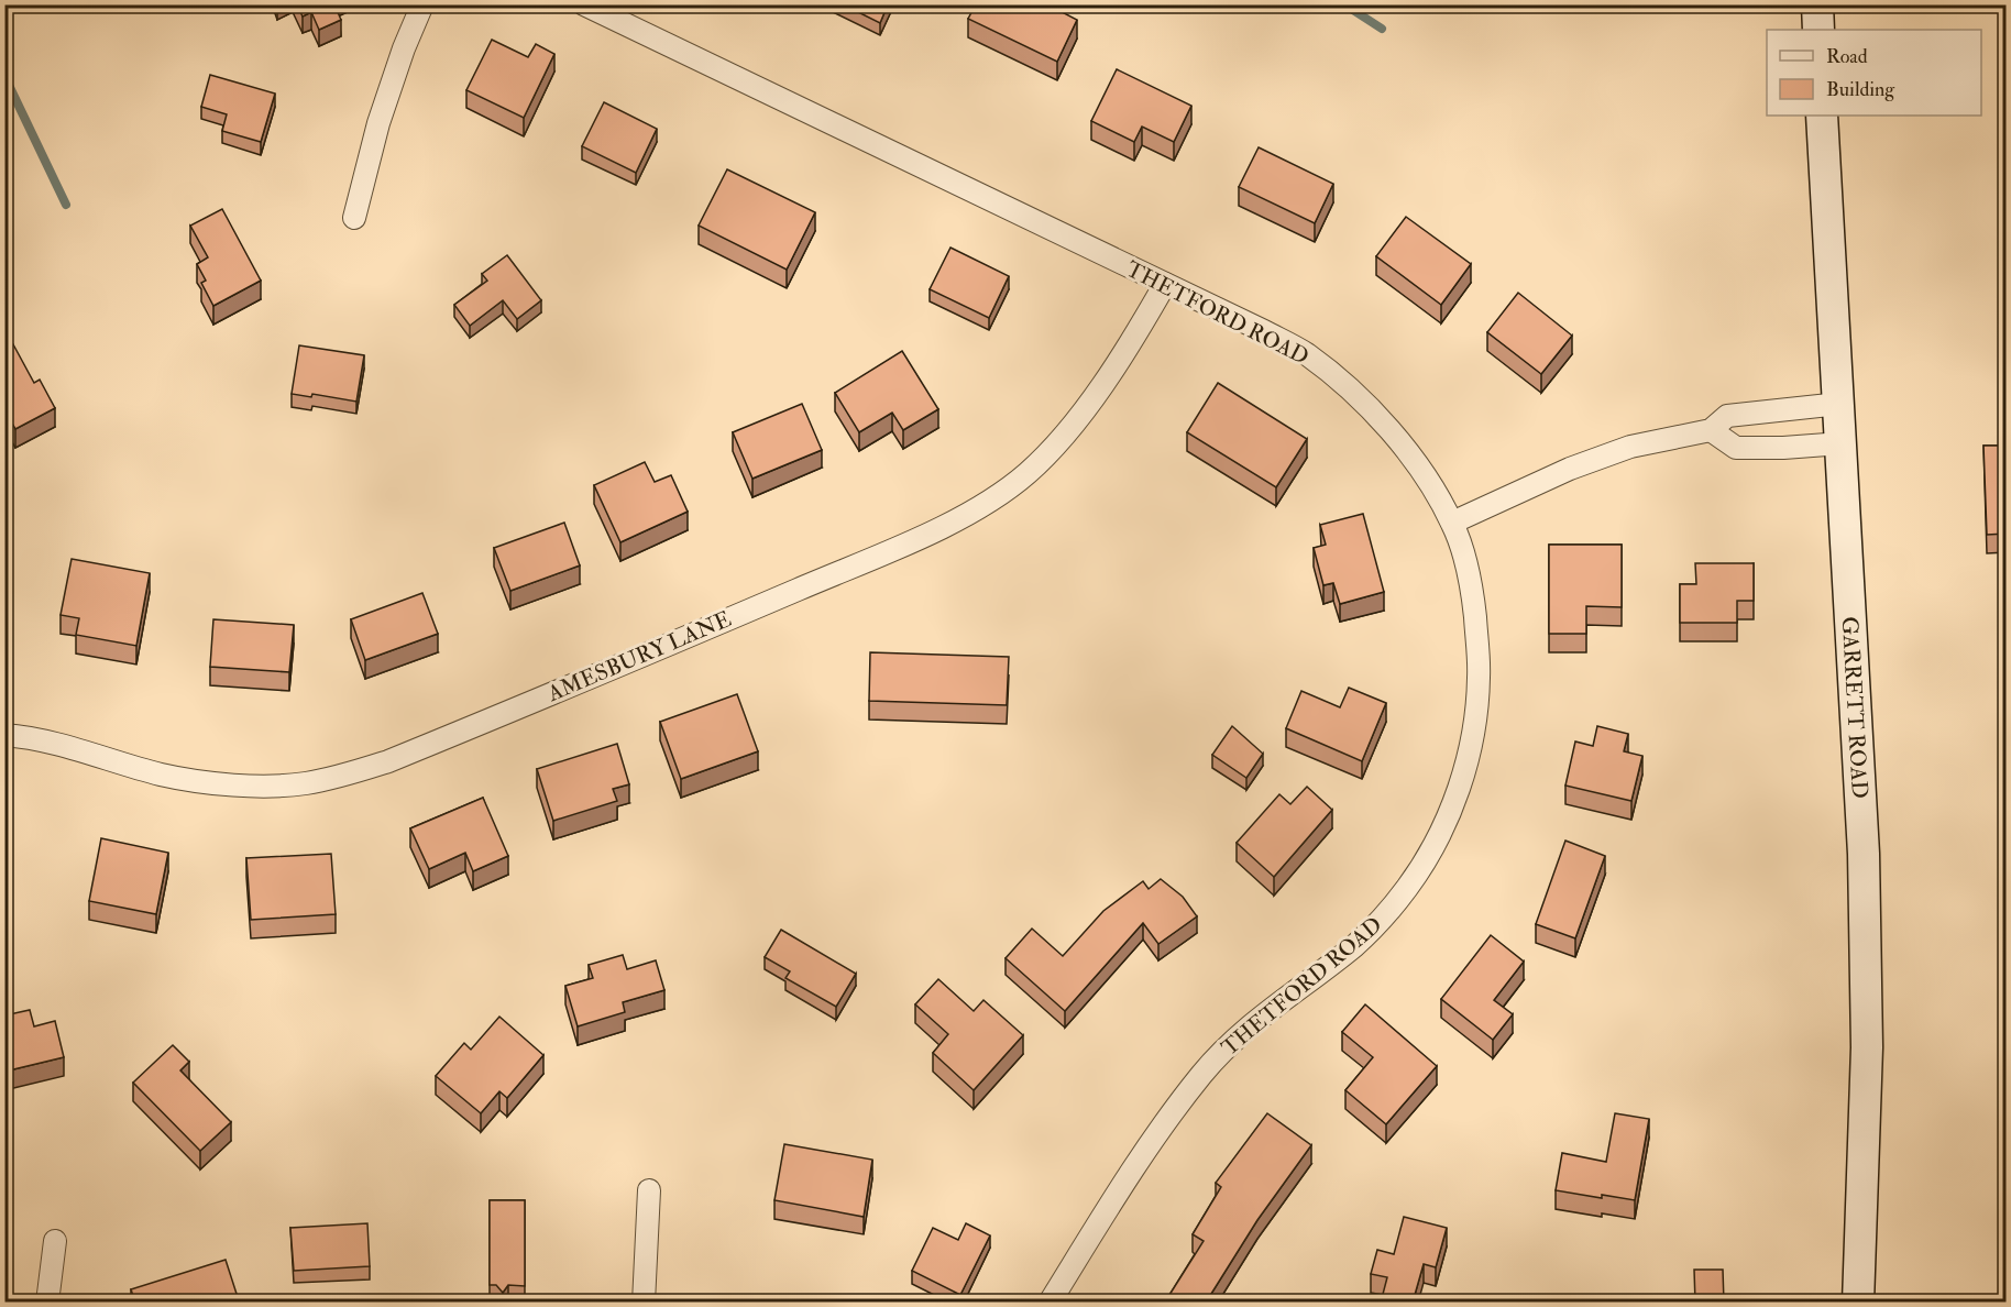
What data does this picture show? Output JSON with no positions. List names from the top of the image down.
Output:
{
  "streets": {
    "street": ["THETFORD ROAD", "AMESBURY LANE", "GARRETT ROAD"]
  },
  "crossings": [
    ["THETFORD ROAD", "AMESBURY LANE"]
  ],
  "legend": ["Road", "Building"]
}
